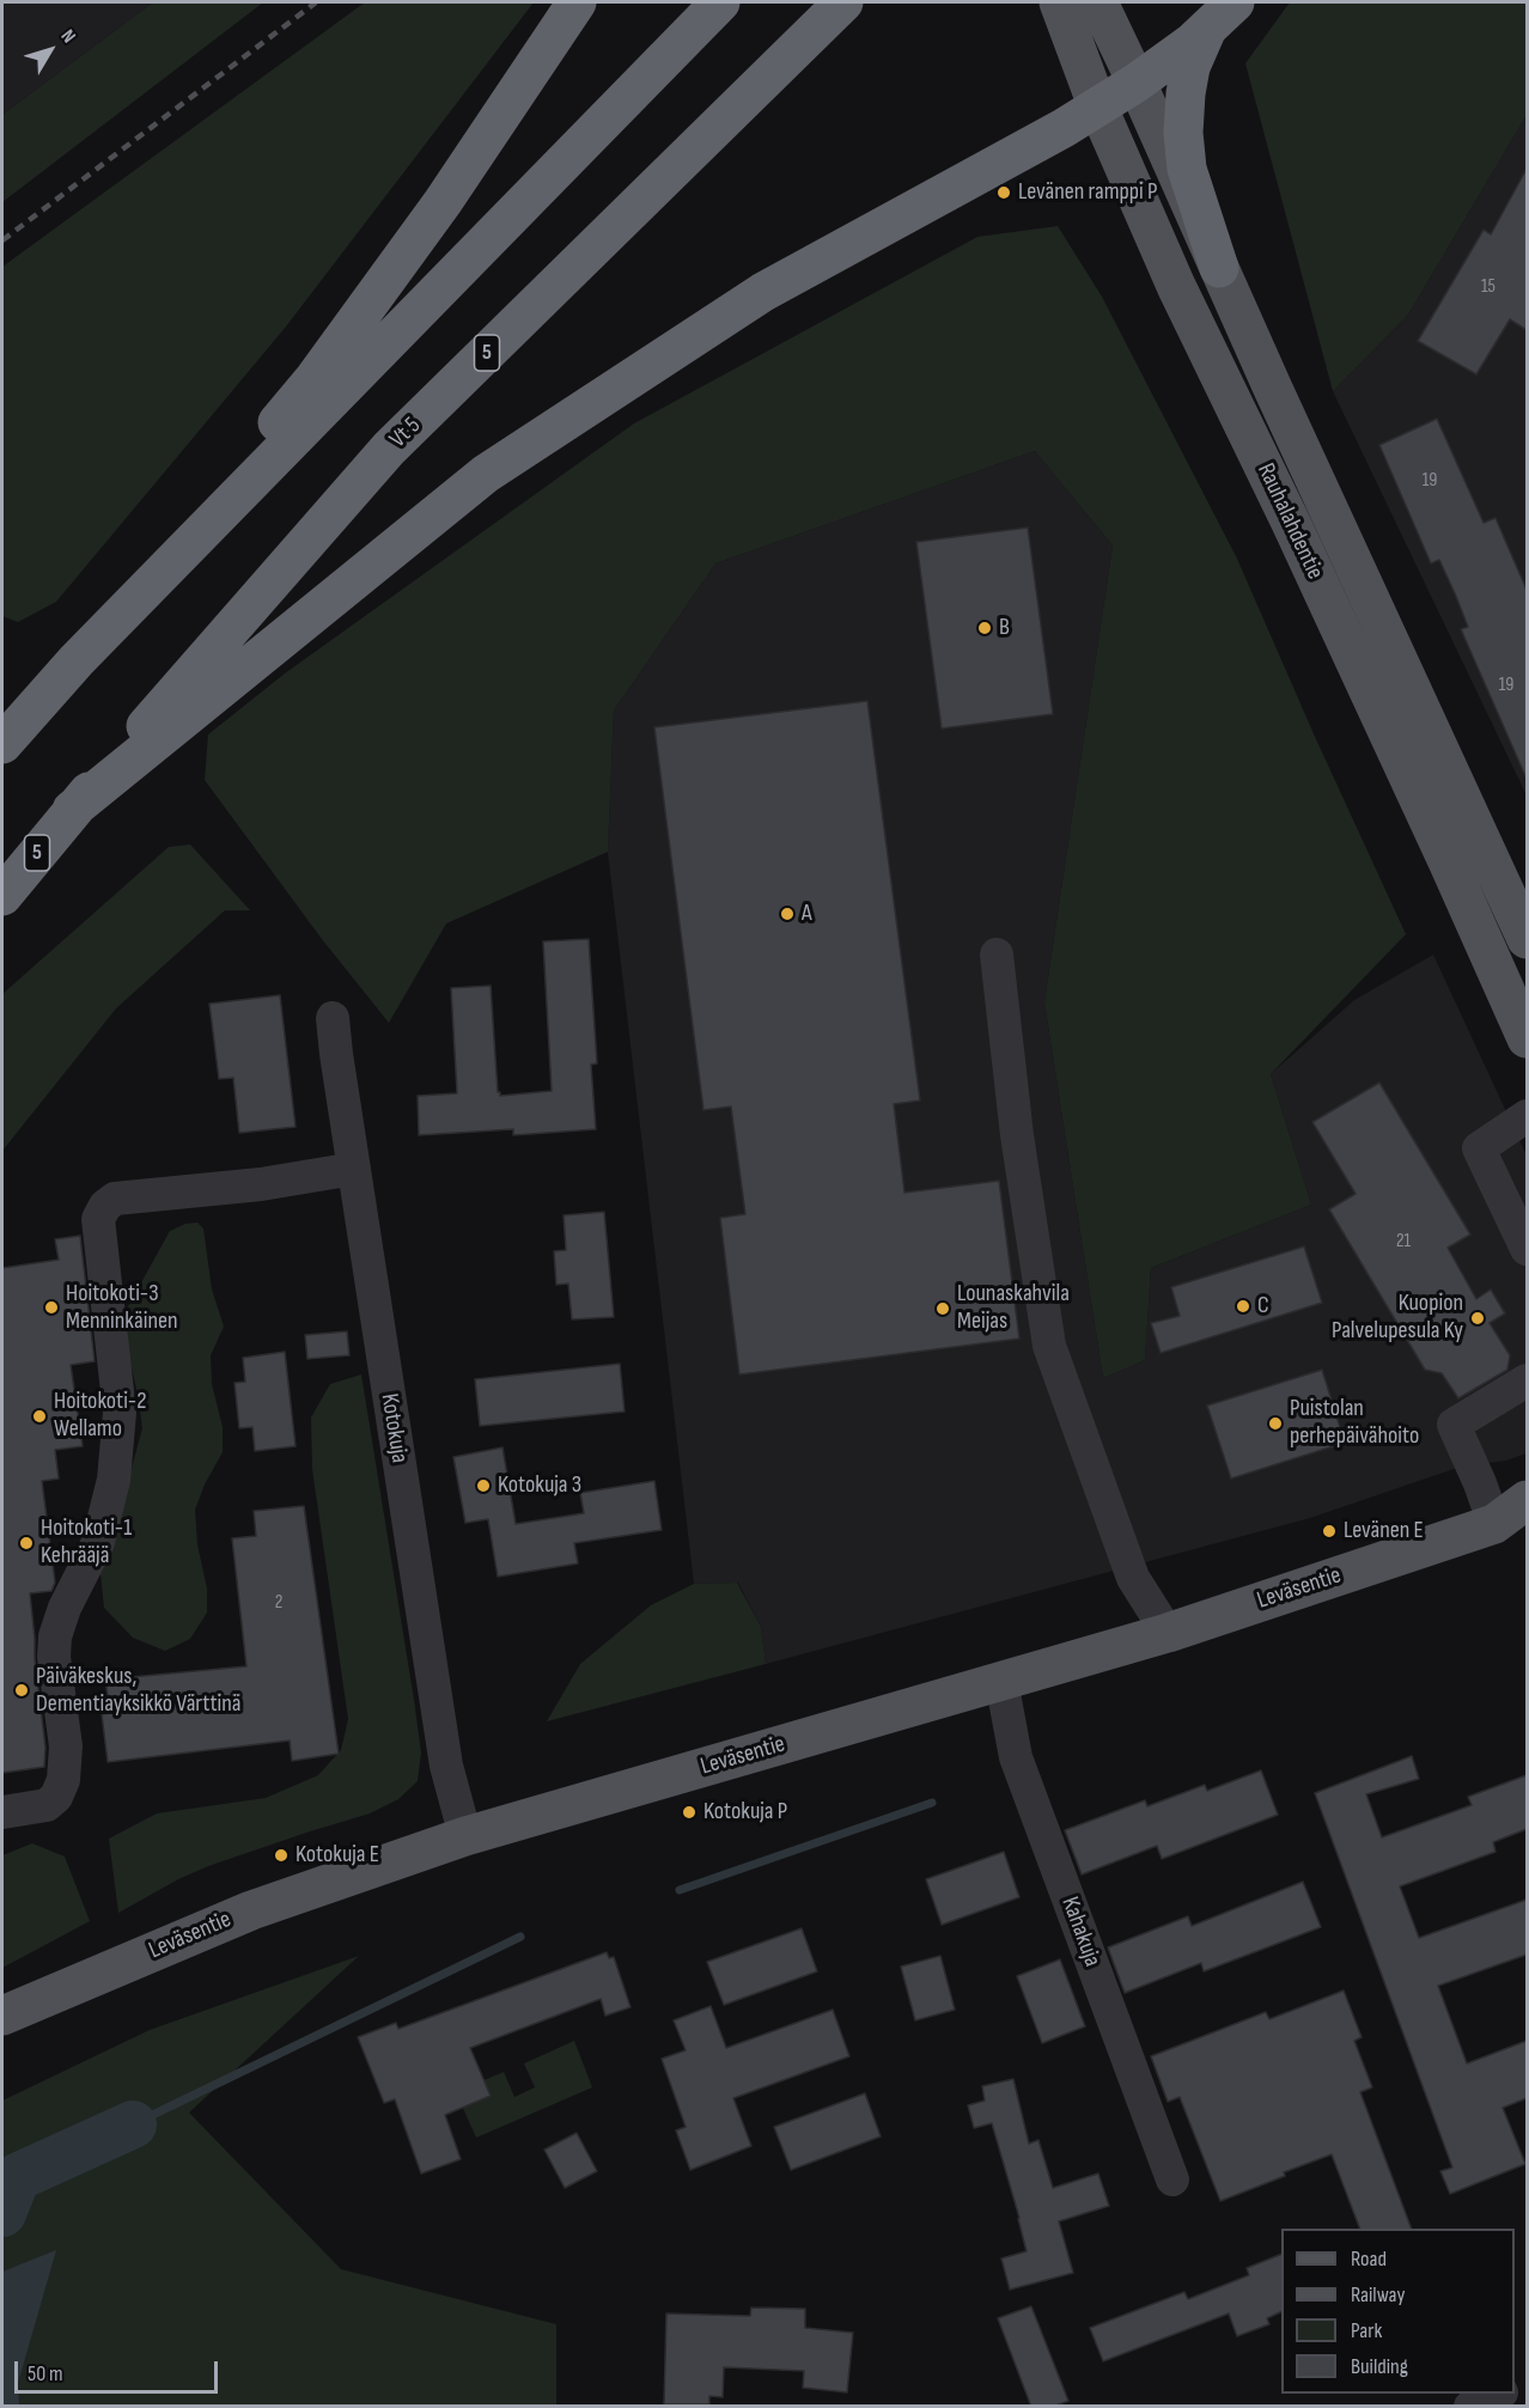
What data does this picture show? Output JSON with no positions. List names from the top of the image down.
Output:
{
  "streets": {
    "highway": ["5", "Vt 5"],
    "main road": ["Rauhalahdentie", "Leväsentie"],
    "street": ["Kotokuja", "Kahakuja"]
  },
  "crossings": [
    ["5", "Vt 5"],
    ["Kotokuja", "Leväsentie"],
    ["Leväsentie", "Kahakuja"]
  ],
  "places": [
    "Levänen ramppi P",
    "B",
    "A",
    "C",
    "Hoitokoti-3 Menninkäinen",
    "Lounaskahvila Meijas",
    "Kuopion Palvelupesula Ky",
    "Hoitokoti-2 Wellamo",
    "Puistolan perhepäivähoito",
    "Kotokuja 3",
    "Levänen E",
    "Hoitokoti-1 Kehrääjä",
    "Päiväkeskus, Dementiayksikkö Värttinä",
    "Kotokuja P",
    "Kotokuja E"
  ],
  "house_numbers": [
    "15",
    "19",
    "19",
    "21",
    "2"
  ],
  "legend": [
    "Road",
    "Railway",
    "Park",
    "Building"
  ],
  "scale_bar": "50 m",
  "north": "top right"
}
